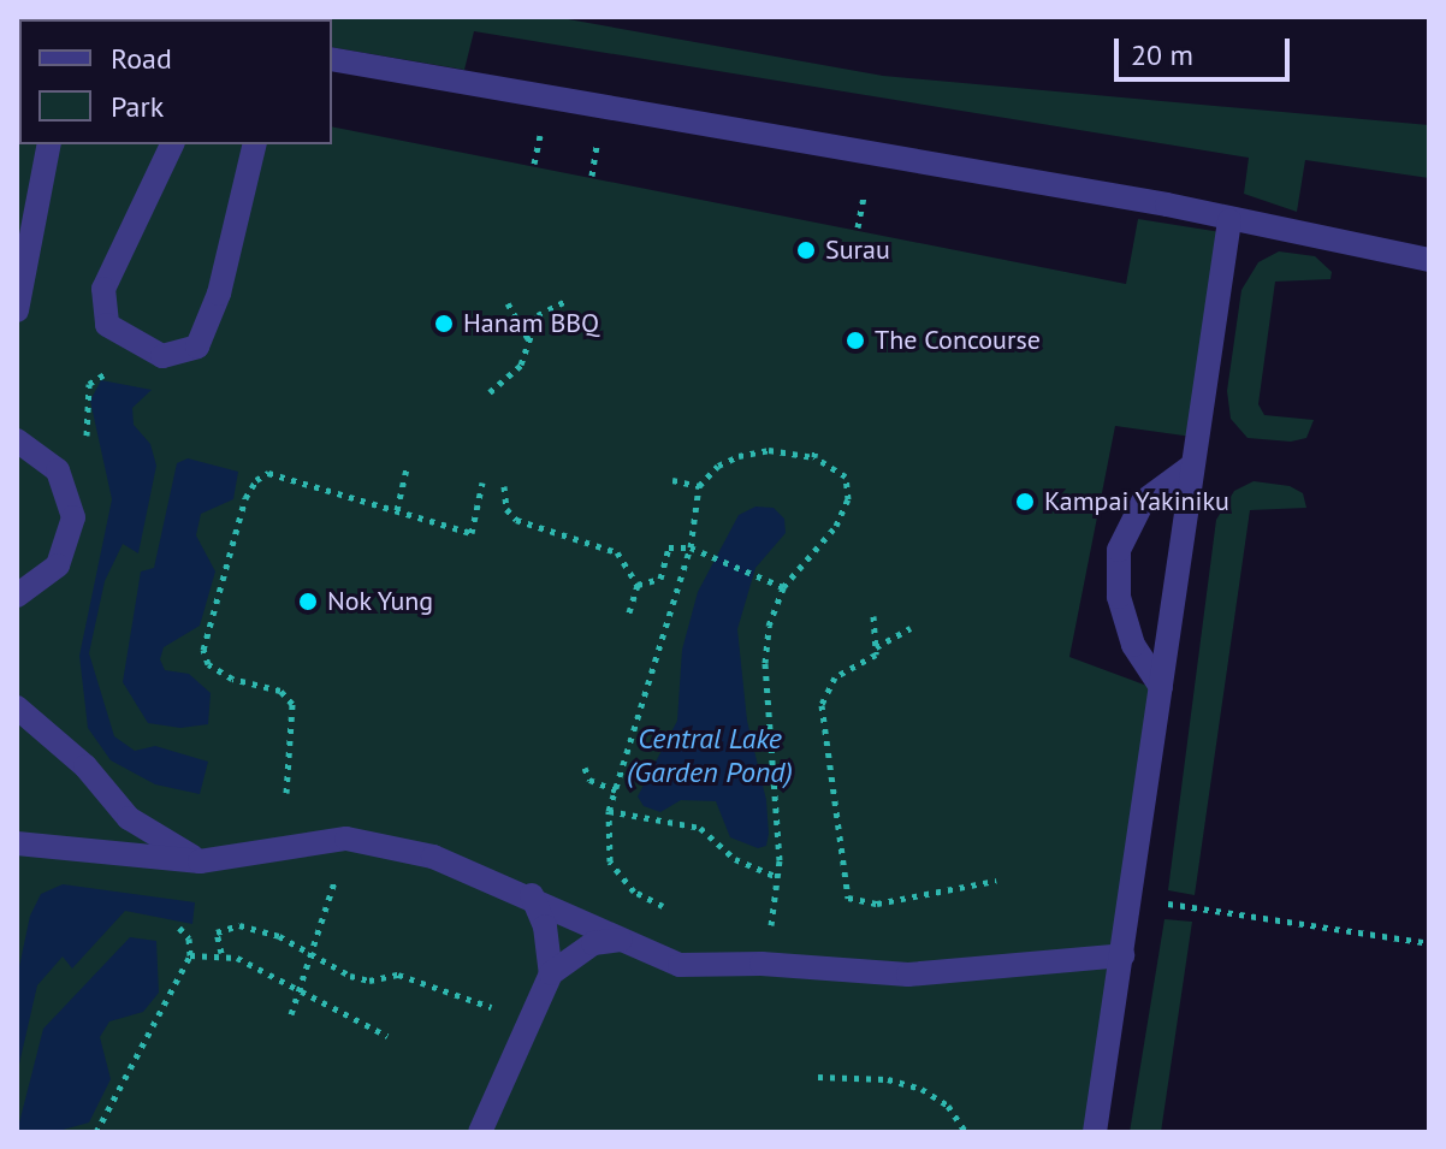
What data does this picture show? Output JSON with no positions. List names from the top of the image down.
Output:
{
  "water": ["Central Lake (Garden Pond)"],
  "places": [
    "Surau",
    "Hanam BBQ",
    "The Concourse",
    "Kampai Yakiniku",
    "Nok Yung"
  ],
  "legend": ["Road", "Park"],
  "scale_bar": "20 m"
}
